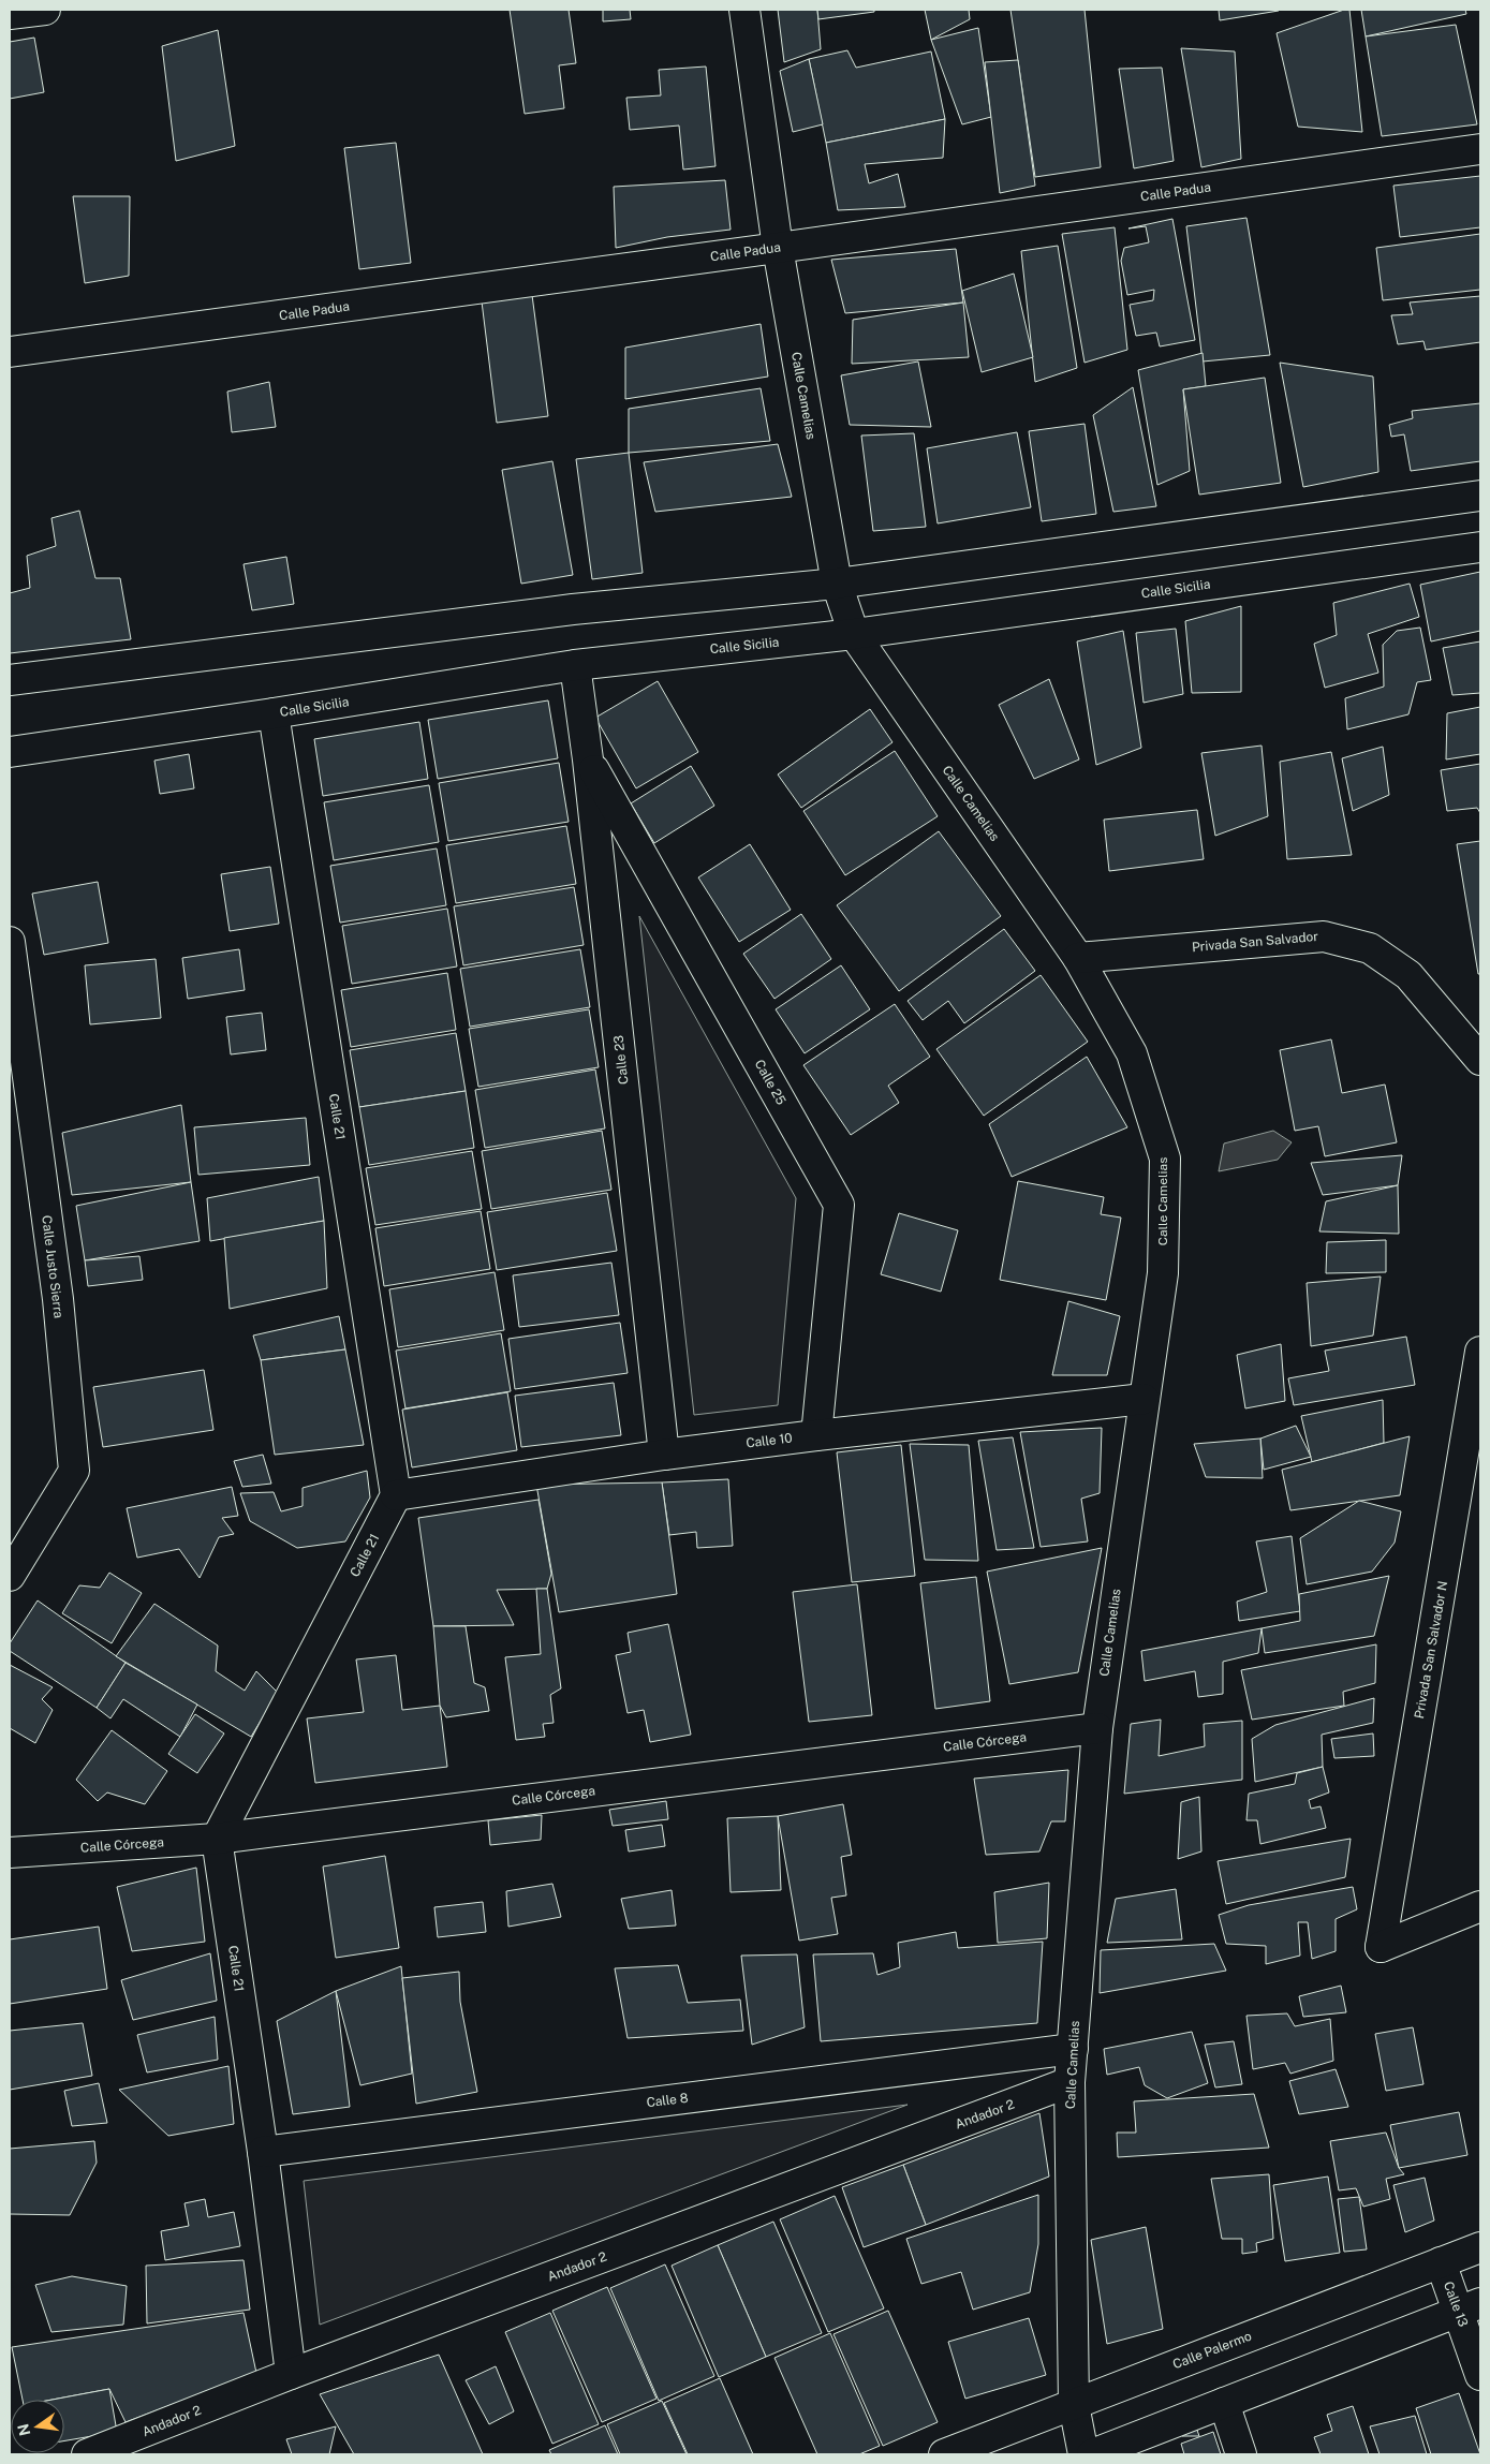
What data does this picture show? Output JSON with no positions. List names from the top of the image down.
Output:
{
  "streets": {
    "street": [
      "Calle Padua",
      "Calle Camelias",
      "Calle Sicilia",
      "Privada San Salvador",
      "Calle 23",
      "Calle 25",
      "Calle 21",
      "Calle Justo Sierra",
      "Calle 10",
      "Privada San Salvador N",
      "Calle Córcega",
      "Calle 8",
      "Andador 2",
      "Calle 13",
      "Calle Palermo"
    ]
  },
  "crossings": [
    ["Calle Padua", "Calle Camelias"],
    ["Calle Camelias", "Calle Sicilia"],
    ["Calle Camelias", "Privada San Salvador"],
    ["Calle Camelias", "Calle 10"],
    ["Calle Camelias", "Calle Córcega"],
    ["Calle Camelias", "Calle 8"],
    ["Calle Camelias", "Andador 2"],
    ["Calle Camelias", "Calle Palermo"],
    ["Calle Sicilia", "Calle 23"],
    ["Calle Sicilia", "Calle 21"],
    ["Calle 23", "Calle 25"],
    ["Calle 23", "Calle 10"],
    ["Calle 25", "Calle 10"],
    ["Calle 21", "Calle 10"],
    ["Calle 21", "Calle Córcega"],
    ["Calle 21", "Calle 8"],
    ["Calle 21", "Andador 2"],
    ["Calle 13", "Calle Palermo"]
  ],
  "north": "left"
}
